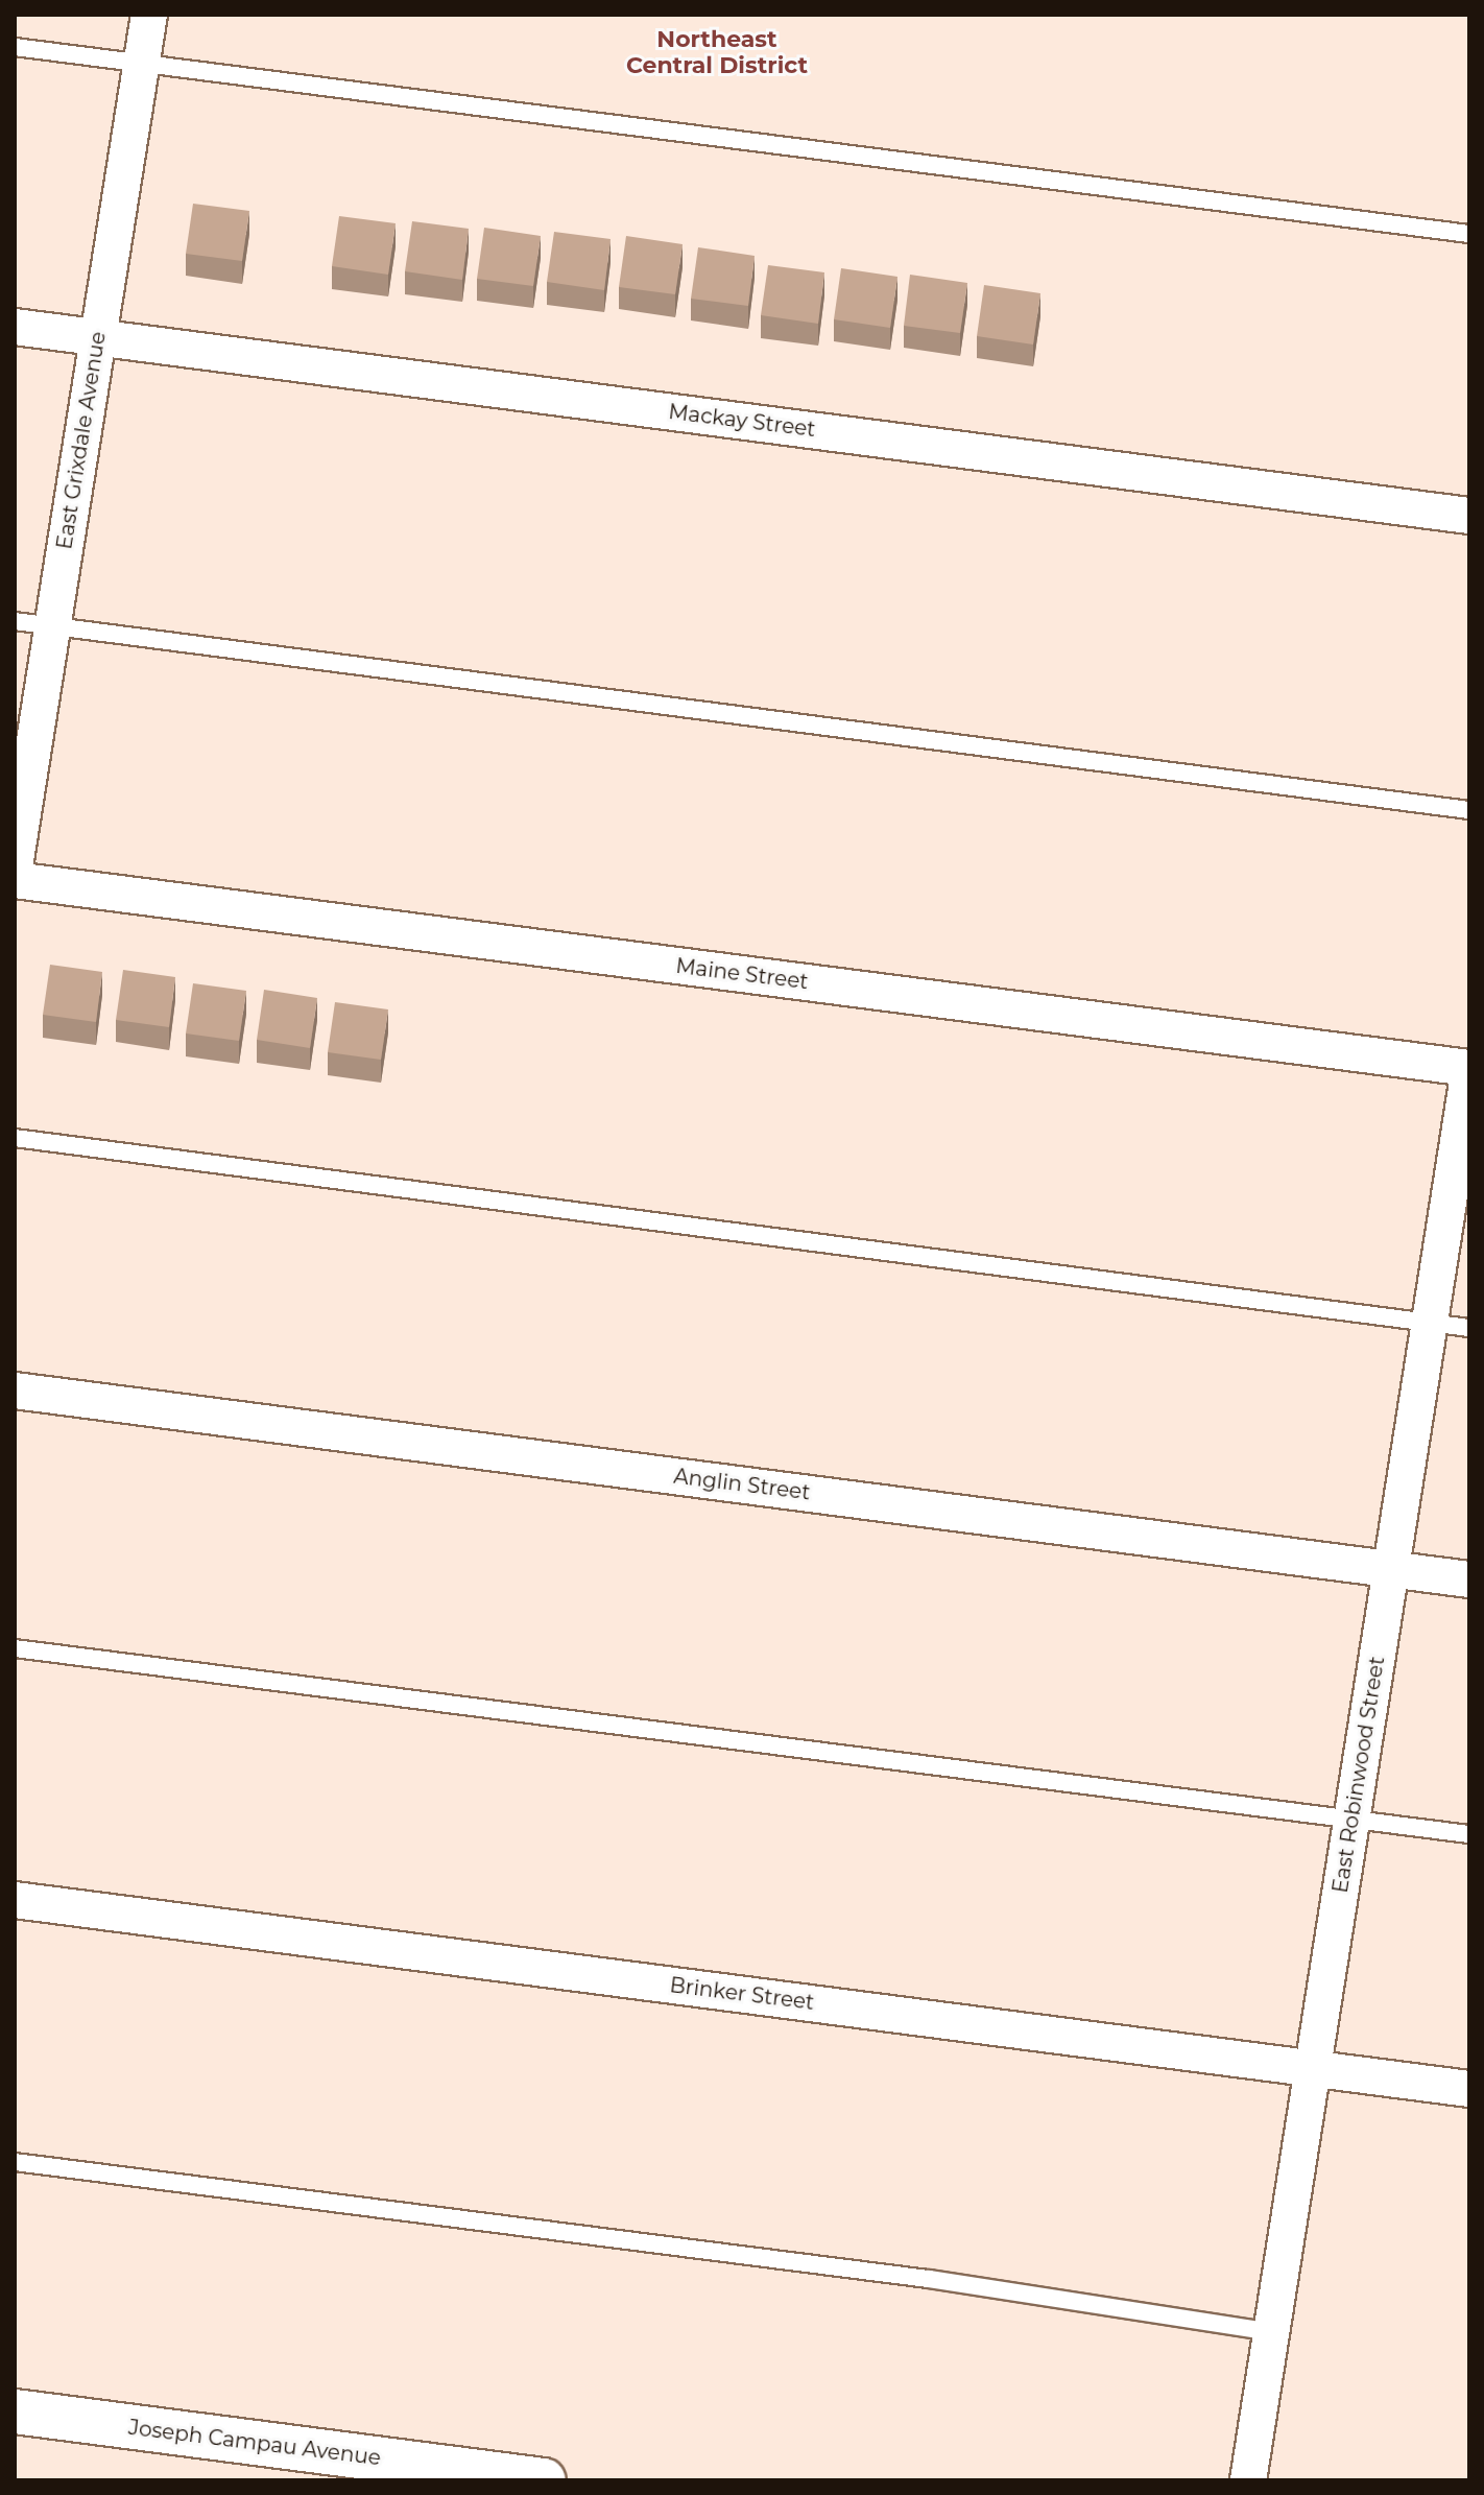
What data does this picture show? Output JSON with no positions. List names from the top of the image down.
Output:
{
  "streets": {
    "street": [
      "Mackay Street",
      "East Grixdale Avenue",
      "Maine Street",
      "Anglin Street",
      "East Robinwood Street",
      "Brinker Street",
      "Joseph Campau Avenue"
    ]
  },
  "crossings": [
    ["Mackay Street", "East Grixdale Avenue"],
    ["Maine Street", "East Robinwood Street"],
    ["Anglin Street", "East Robinwood Street"],
    ["East Robinwood Street", "Brinker Street"]
  ],
  "districts": ["Northeast Central District"]
}
